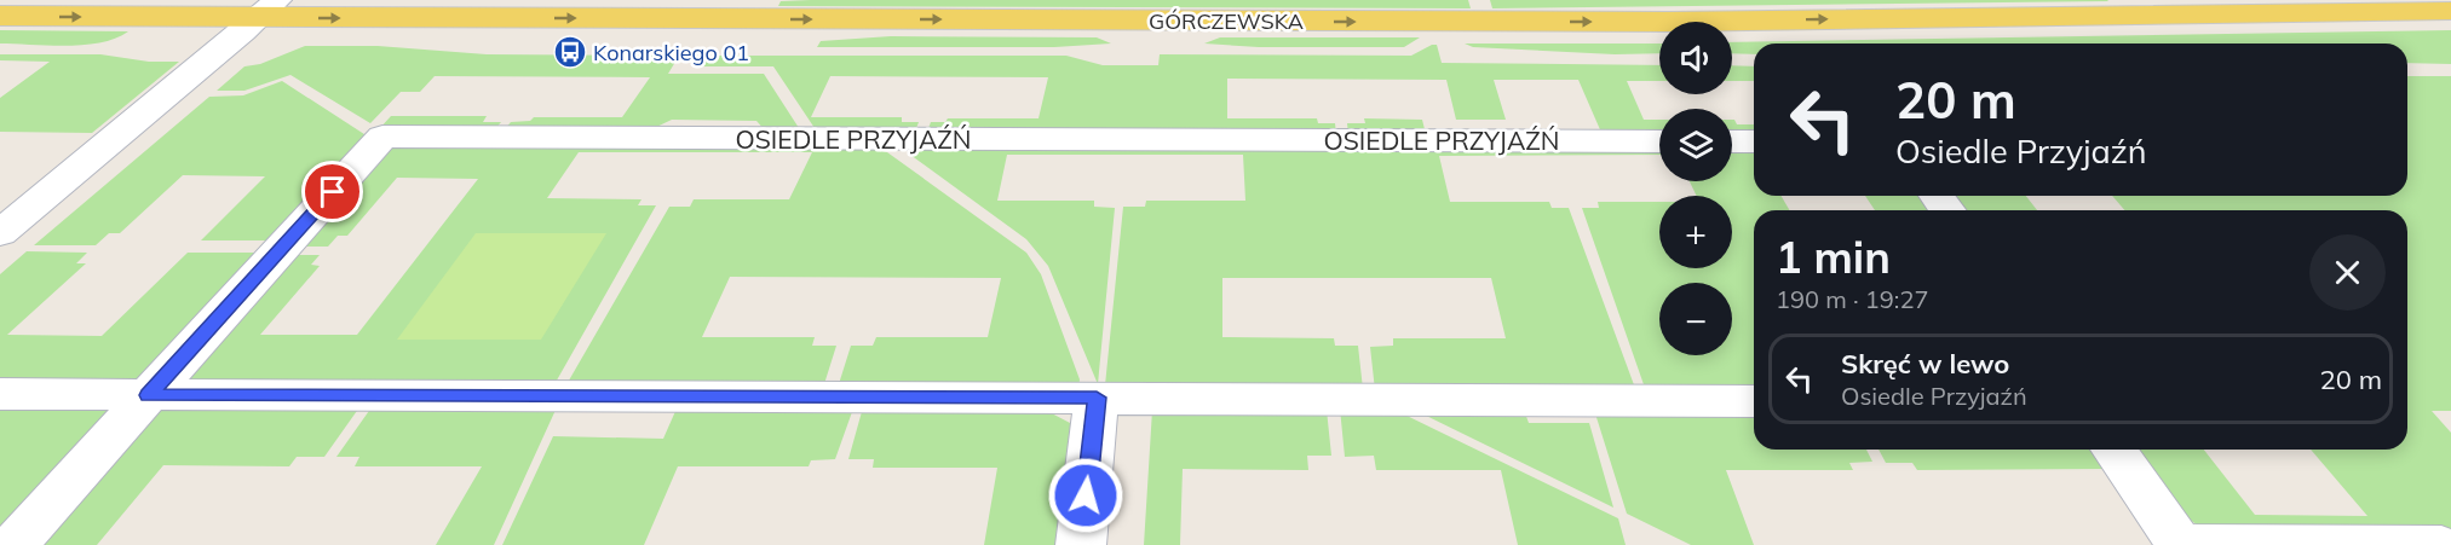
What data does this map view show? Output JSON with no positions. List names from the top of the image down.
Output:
{
  "streets": {
    "main road": ["GÓRCZEWSKA"],
    "street": ["OSIEDLE PRZYJAŹŃ"]
  },
  "one_way": ["GÓRCZEWSKA"],
  "places": {
    "bus stop": ["Konarskiego 01"]
  },
  "page": {
    "map_buttons": ["+", "−"],
    "turn": ["20 m", "Osiedle Przyjaźń"],
    "heading": ["1 min", "190 m · 19:27"],
    "list": [
      {
        "name": "Skręć w lewo",
        "note": "Osiedle Przyjaźń",
        "value": "20 m"
      }
    ]
  }
}
